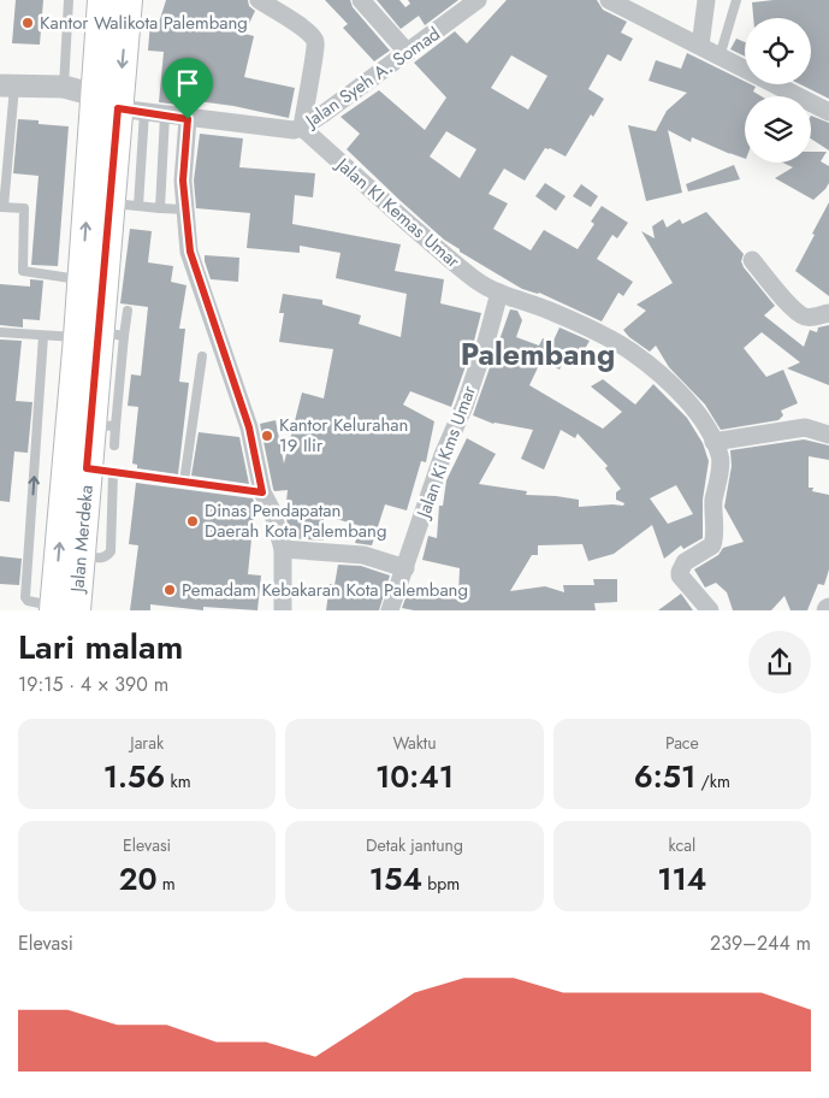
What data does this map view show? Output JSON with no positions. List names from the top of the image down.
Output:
{
  "streets": {
    "main road": ["Jalan Merdeka"],
    "street": ["Jalan Syeh A. Somad", "Jalan KI Kemas Umar", "Jalan Ki Kms Umar"]
  },
  "crossings": [
    ["Jalan Syeh A. Somad", "Jalan KI Kemas Umar"],
    ["Jalan Syeh A. Somad", "Jalan Merdeka"],
    ["Jalan KI Kemas Umar", "Jalan Ki Kms Umar"]
  ],
  "districts": ["Palembang"],
  "places": [
    "Kantor Walikota Palembang",
    "Kantor Kelurahan 19 Ilir",
    "Dinas Pendapatan Daerah Kota Palembang",
    "Pemadam Kebakaran Kota Palembang"
  ],
  "page": {
    "heading": ["Lari malam", "19:15 · 4 × 390 m"],
    "stats": [
      ["Jarak", "1.56 km"],
      ["Waktu", "10:41"],
      ["Pace", "6:51 /km"],
      ["Elevasi", "20 m"],
      ["Detak jantung", "154 bpm"],
      ["kcal", "114"]
    ],
    "chart": ["Elevasi", "239–244 m"]
  }
}
